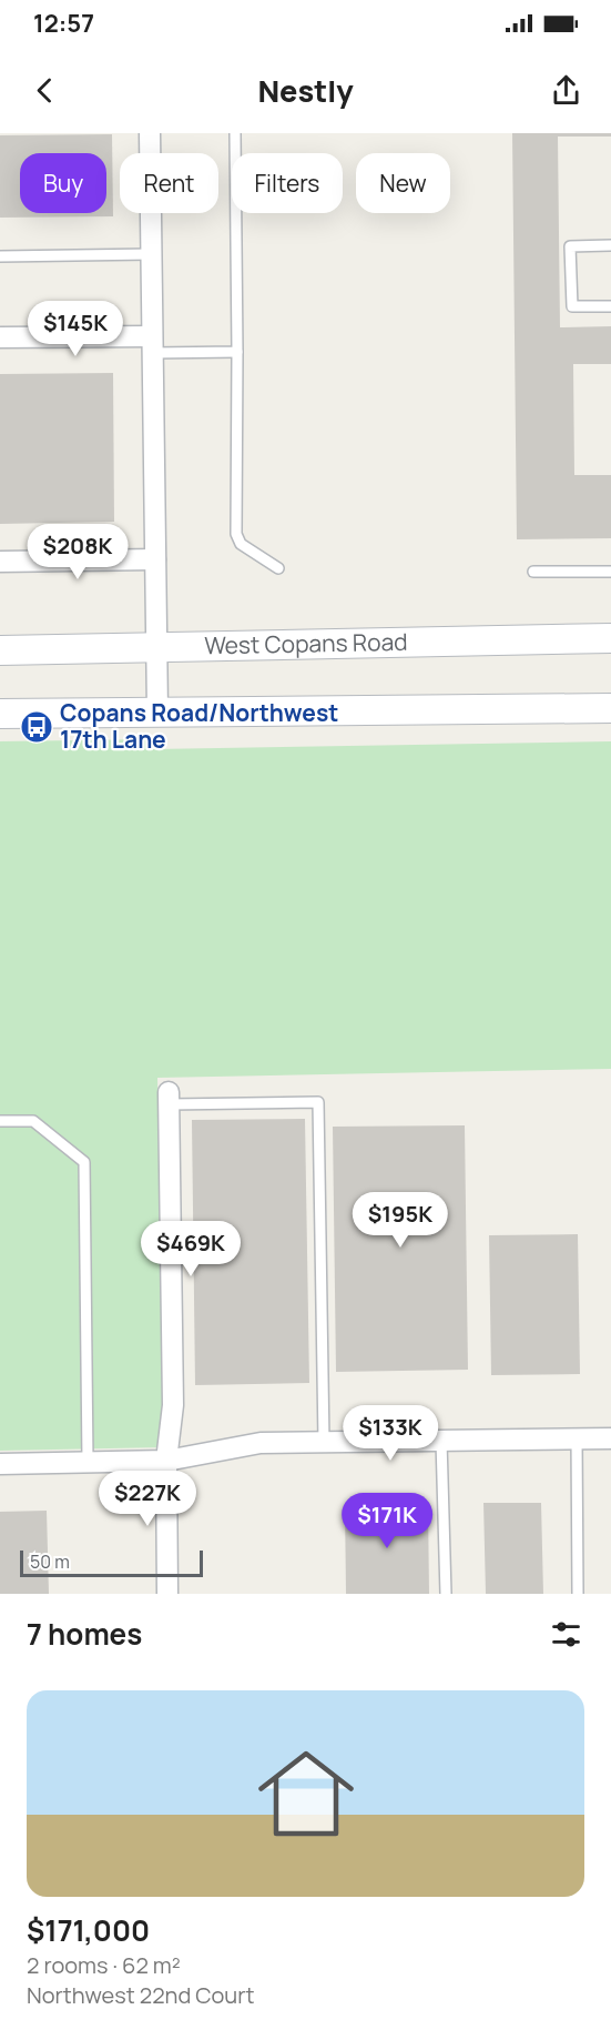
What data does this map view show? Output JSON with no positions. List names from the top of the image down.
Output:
{
  "streets": {
    "main road": ["West Copans Road"]
  },
  "places": {
    "bus stop": ["Copans Road/Northwest 17th Lane"]
  },
  "scale_bar": "50 m",
  "page": {
    "status": "12:57",
    "header": "Nestly",
    "chip": [
      "Buy",
      "Rent",
      "Filters",
      "New"
    ],
    "price": [
      "$145K",
      "$208K",
      "$195K",
      "$469K",
      "$133K",
      "$227K",
      "$171K"
    ],
    "scale": "50 m",
    "heading": "7 homes",
    "list": [
      {
        "name": "$171,000",
        "note": "2 rooms · 62 m² · Northwest 22nd Court"
      }
    ]
  }
}
